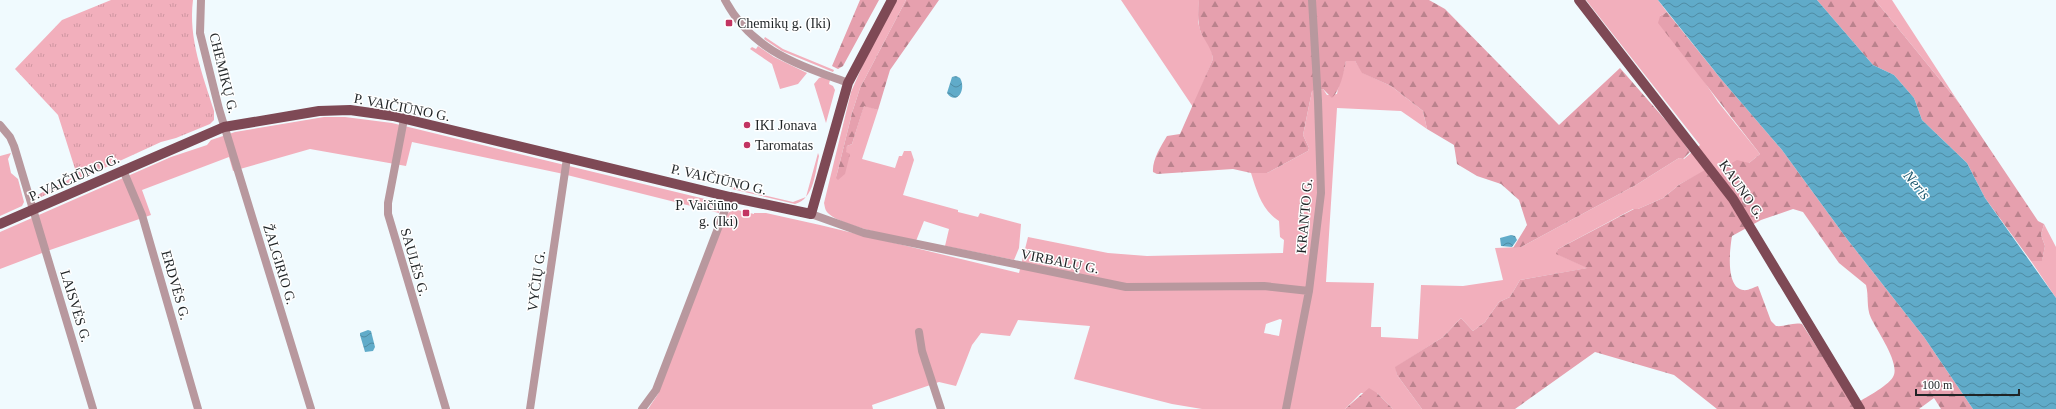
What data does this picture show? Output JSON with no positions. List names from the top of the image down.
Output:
{
  "streets": {
    "main road": ["P. VAIČIŪNO G.", "KAUNO G."],
    "street": [
      "CHEMIKŲ G.",
      "KRANTO G.",
      "VIRBALŲ G.",
      "SAULĖS G.",
      "ŽALGIRIO G.",
      "VYČIŲ G.",
      "ERDVĖS G.",
      "LAISVĖS G."
    ]
  },
  "crossings": [
    ["CHEMIKŲ G.", "P. VAIČIŪNO G."],
    ["CHEMIKŲ G.", "ŽALGIRIO G."],
    ["P. VAIČIŪNO G.", "VIRBALŲ G."],
    ["P. VAIČIŪNO G.", "SAULĖS G."],
    ["P. VAIČIŪNO G.", "ŽALGIRIO G."],
    ["P. VAIČIŪNO G.", "VYČIŲ G."],
    ["P. VAIČIŪNO G.", "ERDVĖS G."],
    ["P. VAIČIŪNO G.", "LAISVĖS G."],
    ["KRANTO G.", "VIRBALŲ G."]
  ],
  "water": ["Neris"],
  "places": {
    "transit": ["Chemikų g. (Iki)", "P. Vaičiūno g. (Iki)"],
    "other": ["IKI Jonava", "Taromatas"]
  },
  "scale_bar": "100 m"
}
